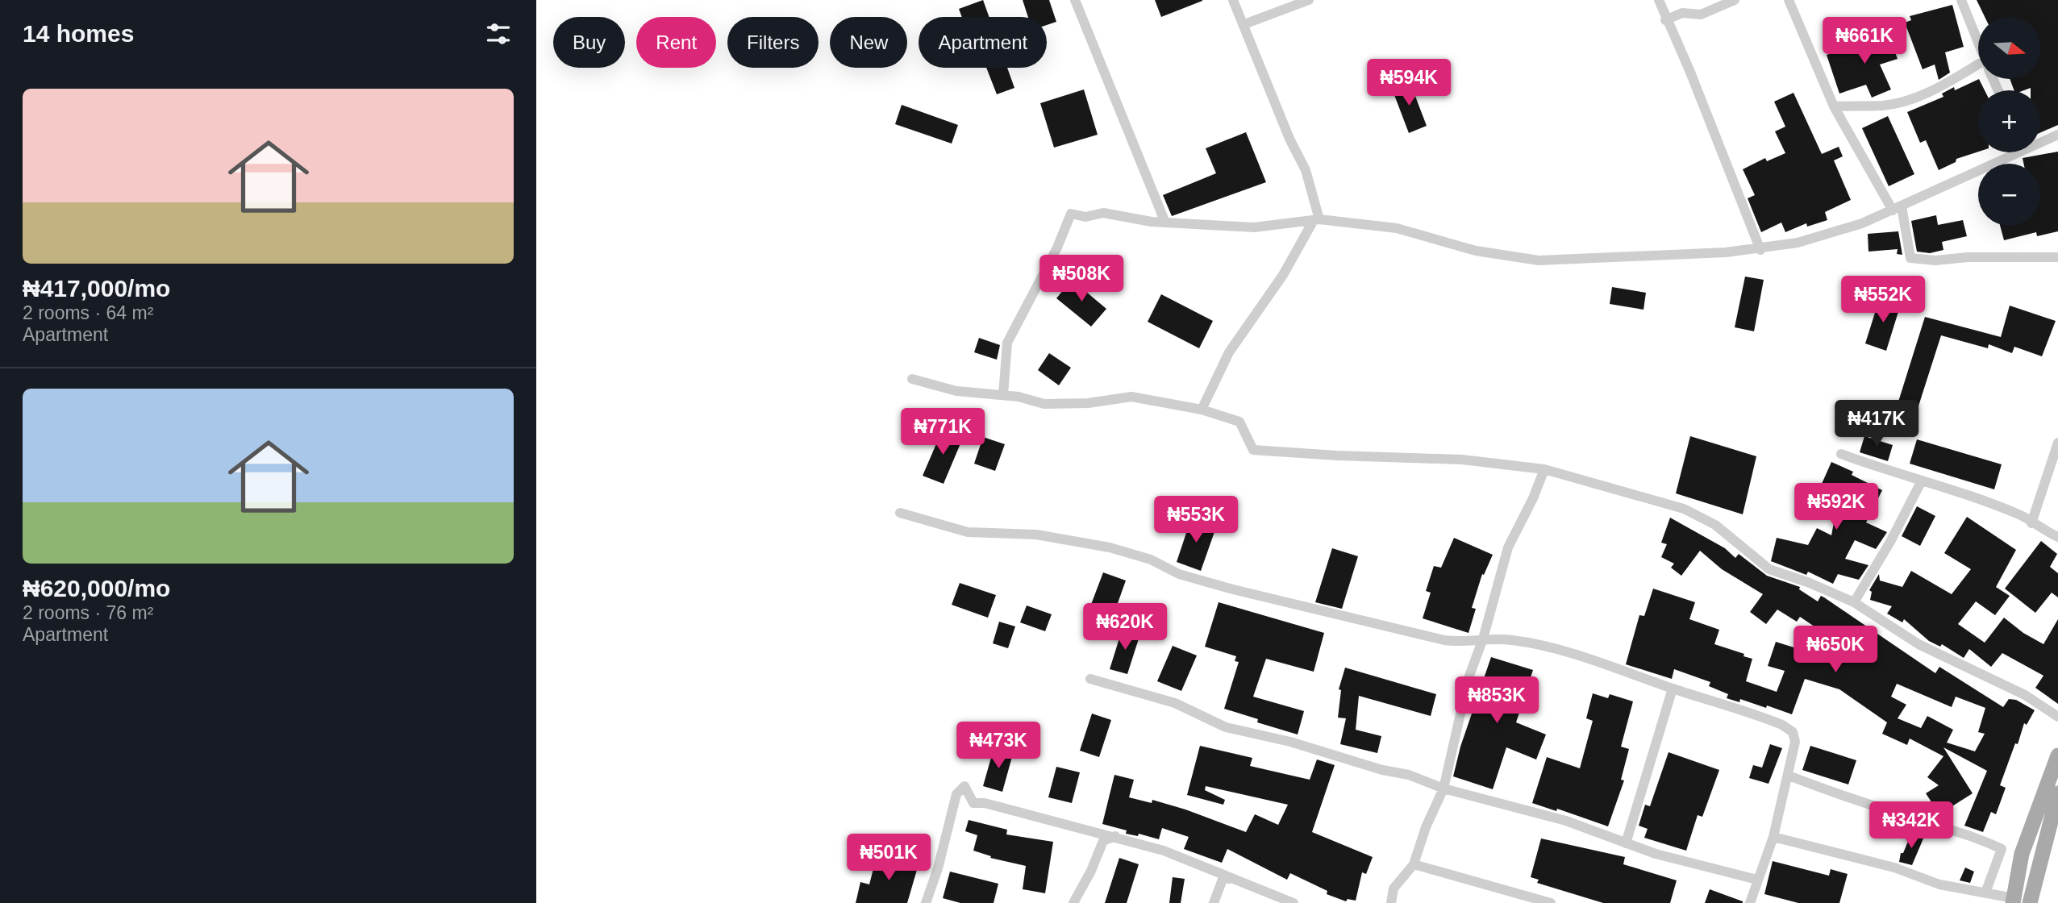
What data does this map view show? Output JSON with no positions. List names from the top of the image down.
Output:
{
  "north": "right",
  "page": {
    "heading": "14 homes",
    "map_buttons": ["+", "−"],
    "price": [
      "₦661K",
      "₦594K",
      "₦508K",
      "₦552K",
      "₦417K",
      "₦771K",
      "₦592K",
      "₦553K",
      "₦620K",
      "₦650K",
      "₦853K",
      "₦473K",
      "₦342K",
      "₦501K"
    ],
    "chip": [
      "Buy",
      "Rent",
      "Filters",
      "New",
      "Apartment"
    ],
    "list": [
      {
        "name": "₦417,000/mo",
        "note": "2 rooms · 64 m² · Apartment"
      },
      {
        "name": "₦620,000/mo",
        "note": "2 rooms · 76 m² · Apartment"
      }
    ]
  }
}
